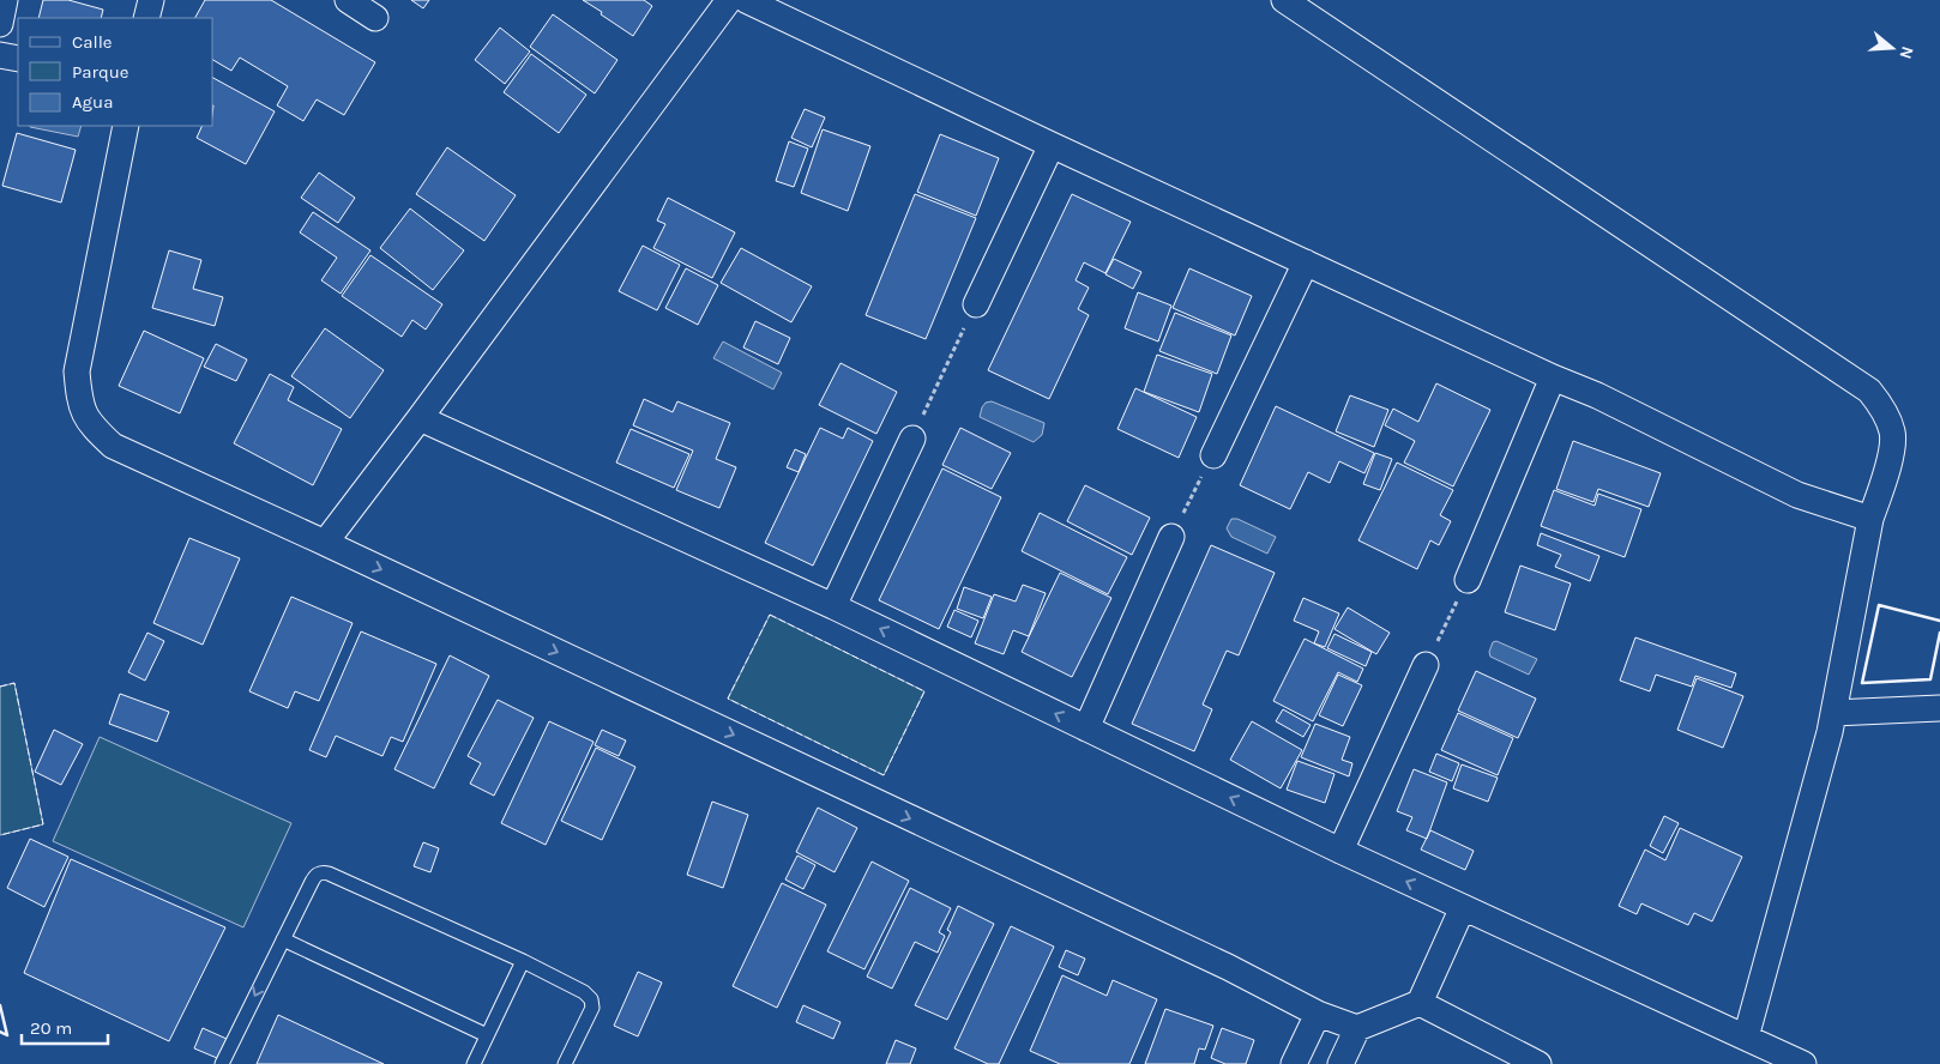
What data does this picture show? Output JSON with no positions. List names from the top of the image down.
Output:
{
  "legend": ["Calle", "Parque", "Agua"],
  "scale_bar": "20 m",
  "north": "right"
}
